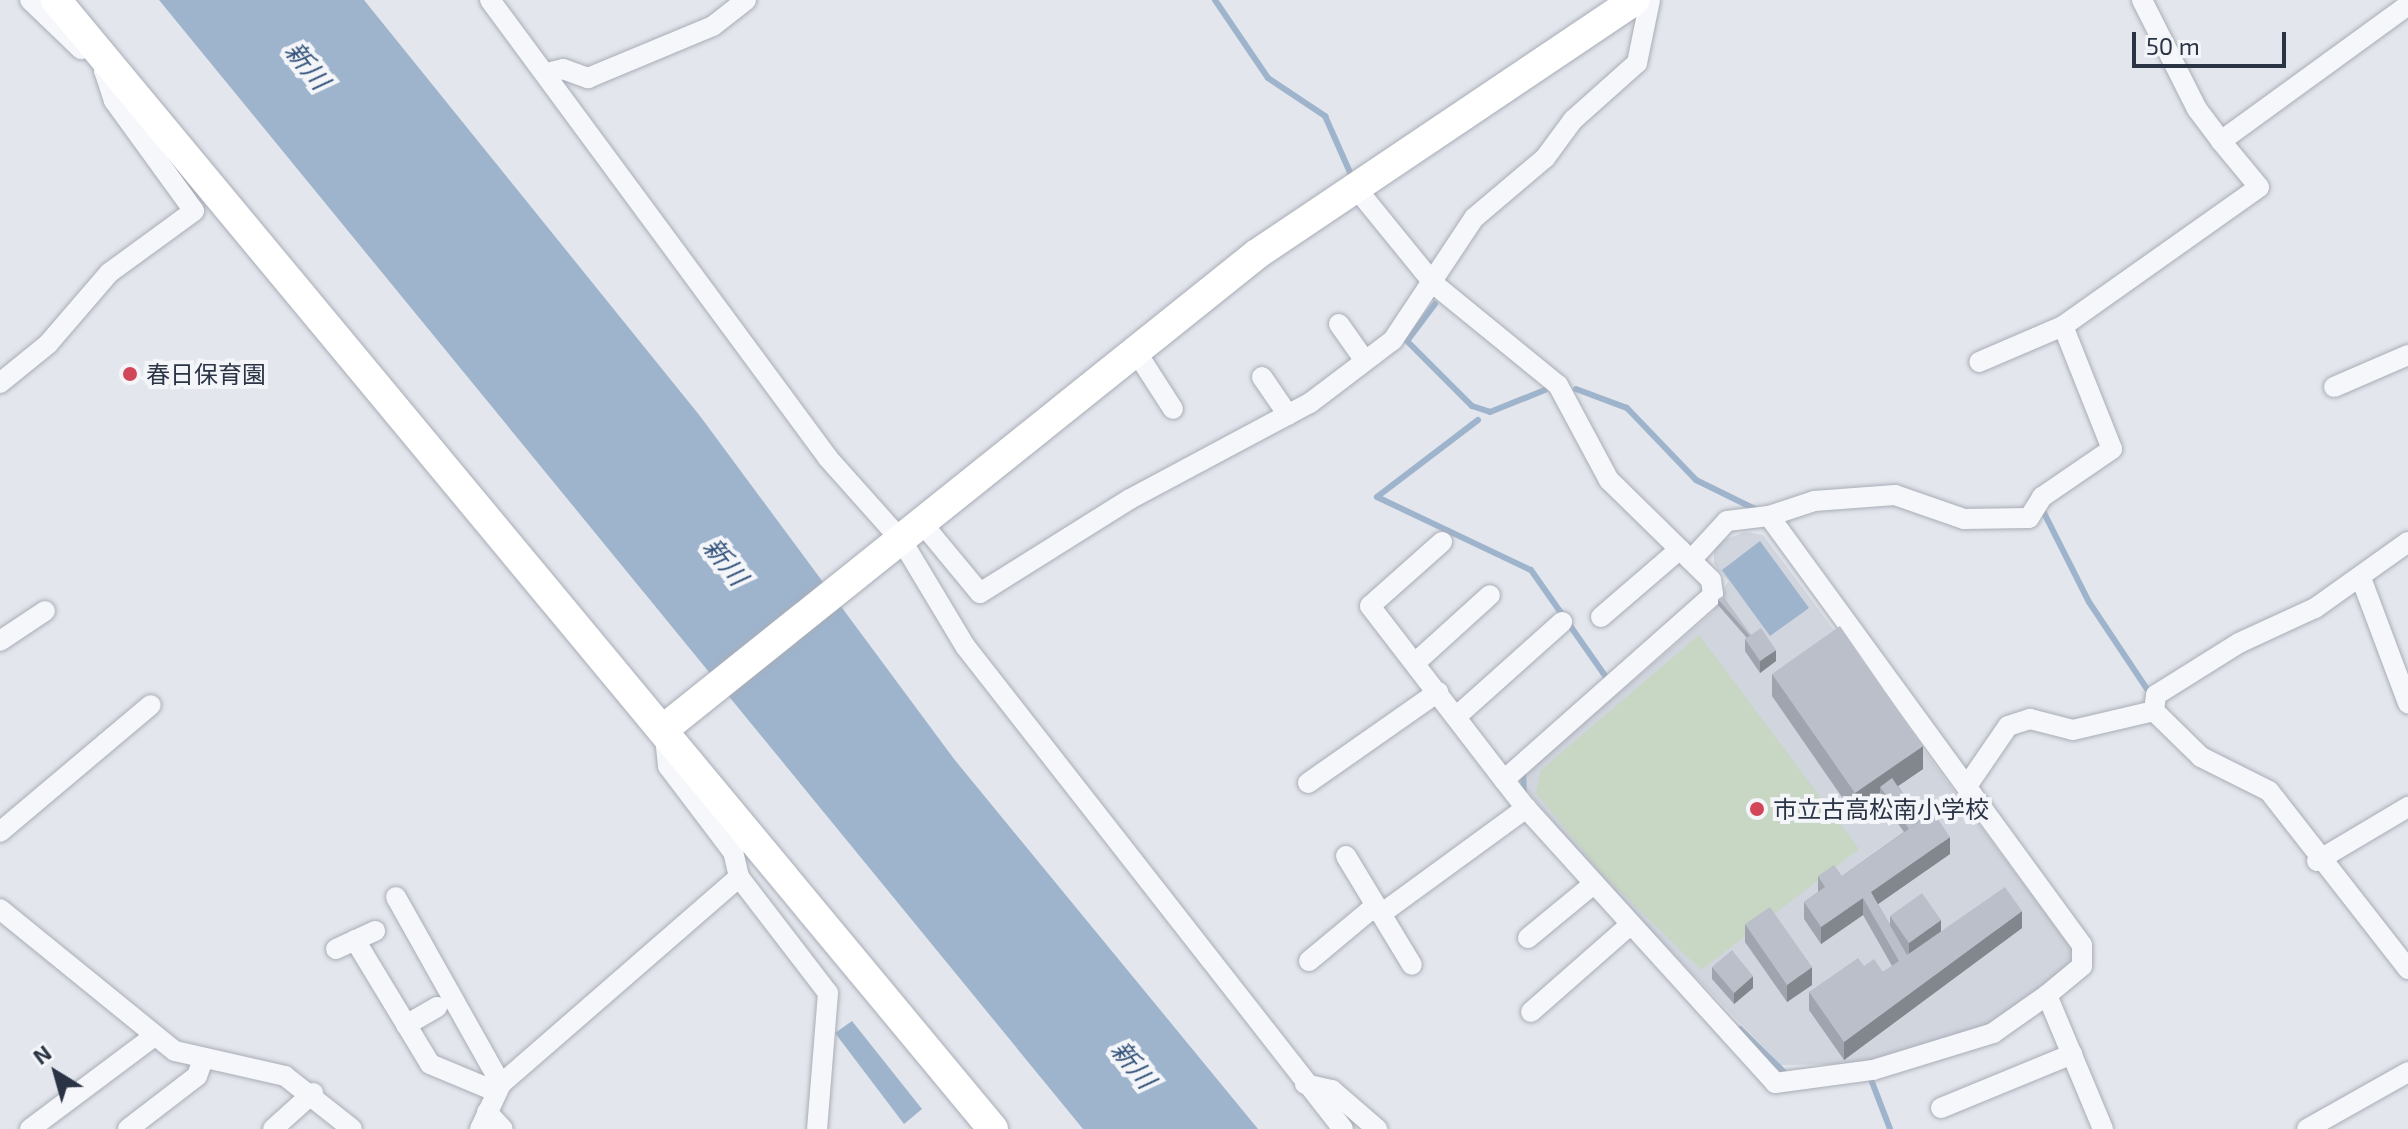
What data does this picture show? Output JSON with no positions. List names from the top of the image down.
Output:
{
  "water": ["新川"],
  "places": ["春日保育園", "市立古高松南小学校"],
  "scale_bar": "50 m",
  "north": "top left"
}
